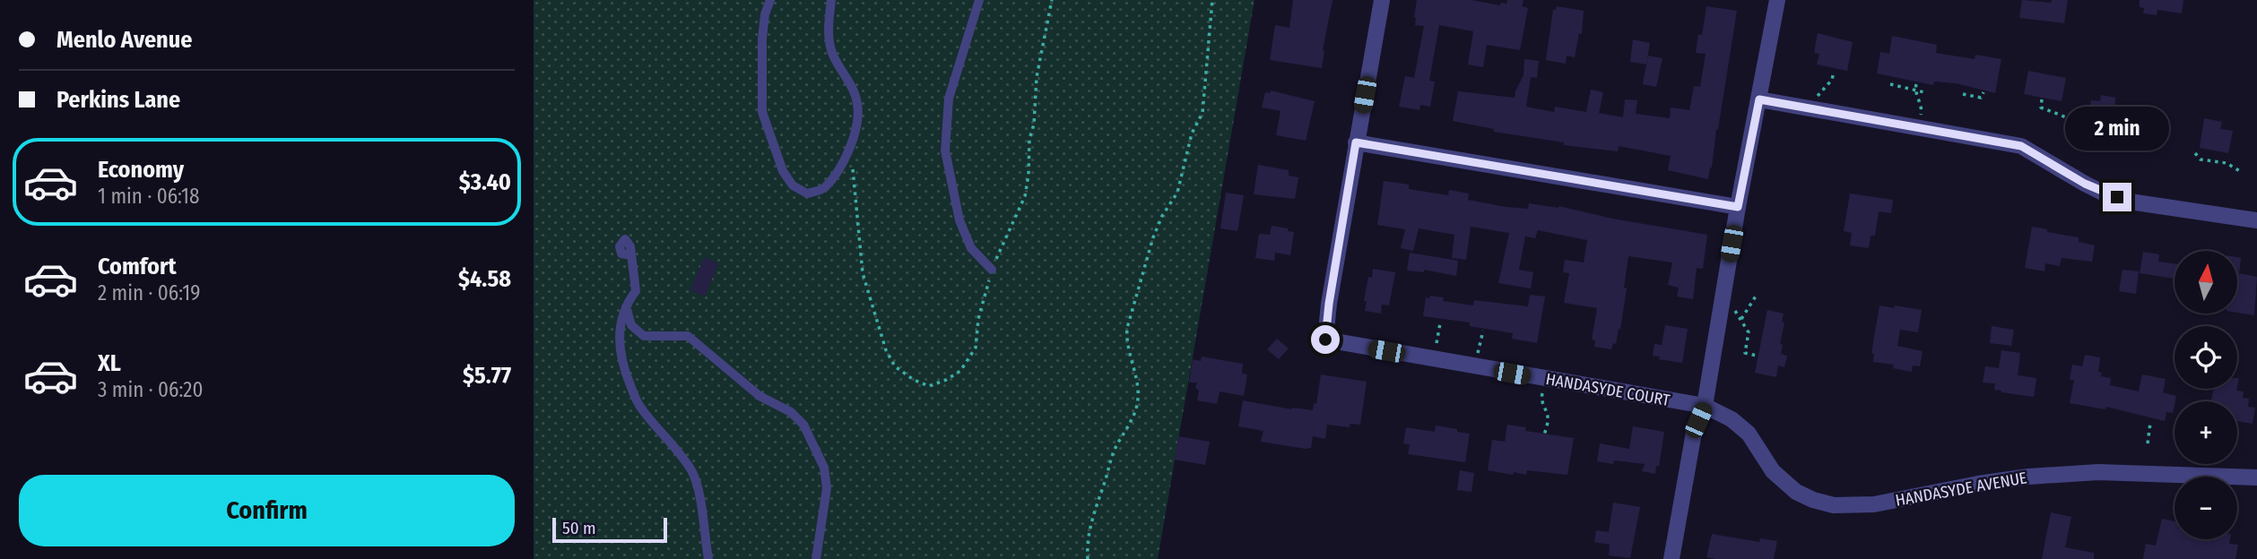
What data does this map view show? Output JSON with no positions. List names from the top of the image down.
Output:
{
  "streets": {
    "street": ["HANDASYDE COURT", "HANDASYDE AVENUE"]
  },
  "crossings": [
    ["HANDASYDE COURT", "HANDASYDE AVENUE"]
  ],
  "scale_bar": "50 m",
  "north": "top",
  "page": {
    "banner": ["Menlo Avenue", "Perkins Lane"],
    "bubble": "2 min",
    "list": [
      {
        "name": "Economy",
        "note": "1 min · 06:18",
        "value": "$3.40"
      },
      {
        "name": "Comfort",
        "note": "2 min · 06:19",
        "value": "$4.58"
      },
      {
        "name": "XL",
        "note": "3 min · 06:20",
        "value": "$5.77"
      }
    ],
    "map_buttons": ["+", "−"],
    "buttons": "Confirm",
    "scale": "50 m"
  }
}
